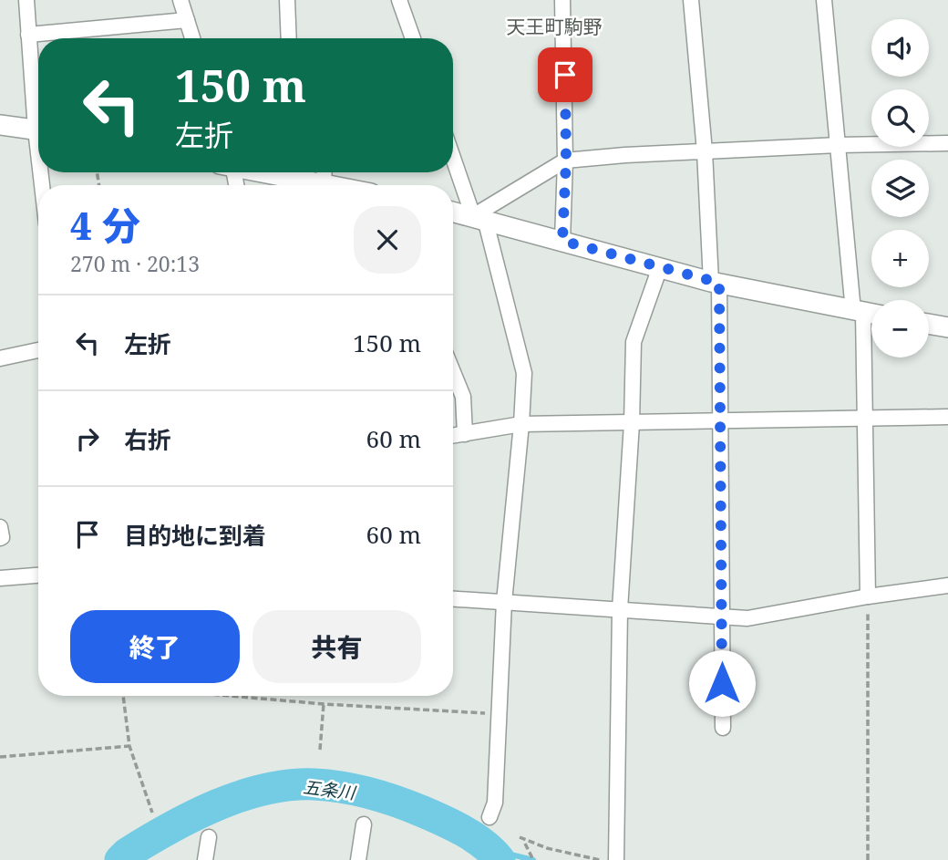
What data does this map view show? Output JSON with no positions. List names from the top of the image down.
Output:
{
  "districts": ["天王町駒野"],
  "water": ["五条川"],
  "page": {
    "map_buttons": ["+", "−"],
    "turn": ["150 m", "左折"],
    "heading": ["4 分", "270 m · 20:13"],
    "list": [
      {
        "name": "左折",
        "value": "150 m"
      },
      {
        "name": "右折",
        "value": "60 m"
      },
      {
        "name": "目的地に到着",
        "value": "60 m"
      }
    ],
    "buttons": ["終了", "共有"]
  }
}
